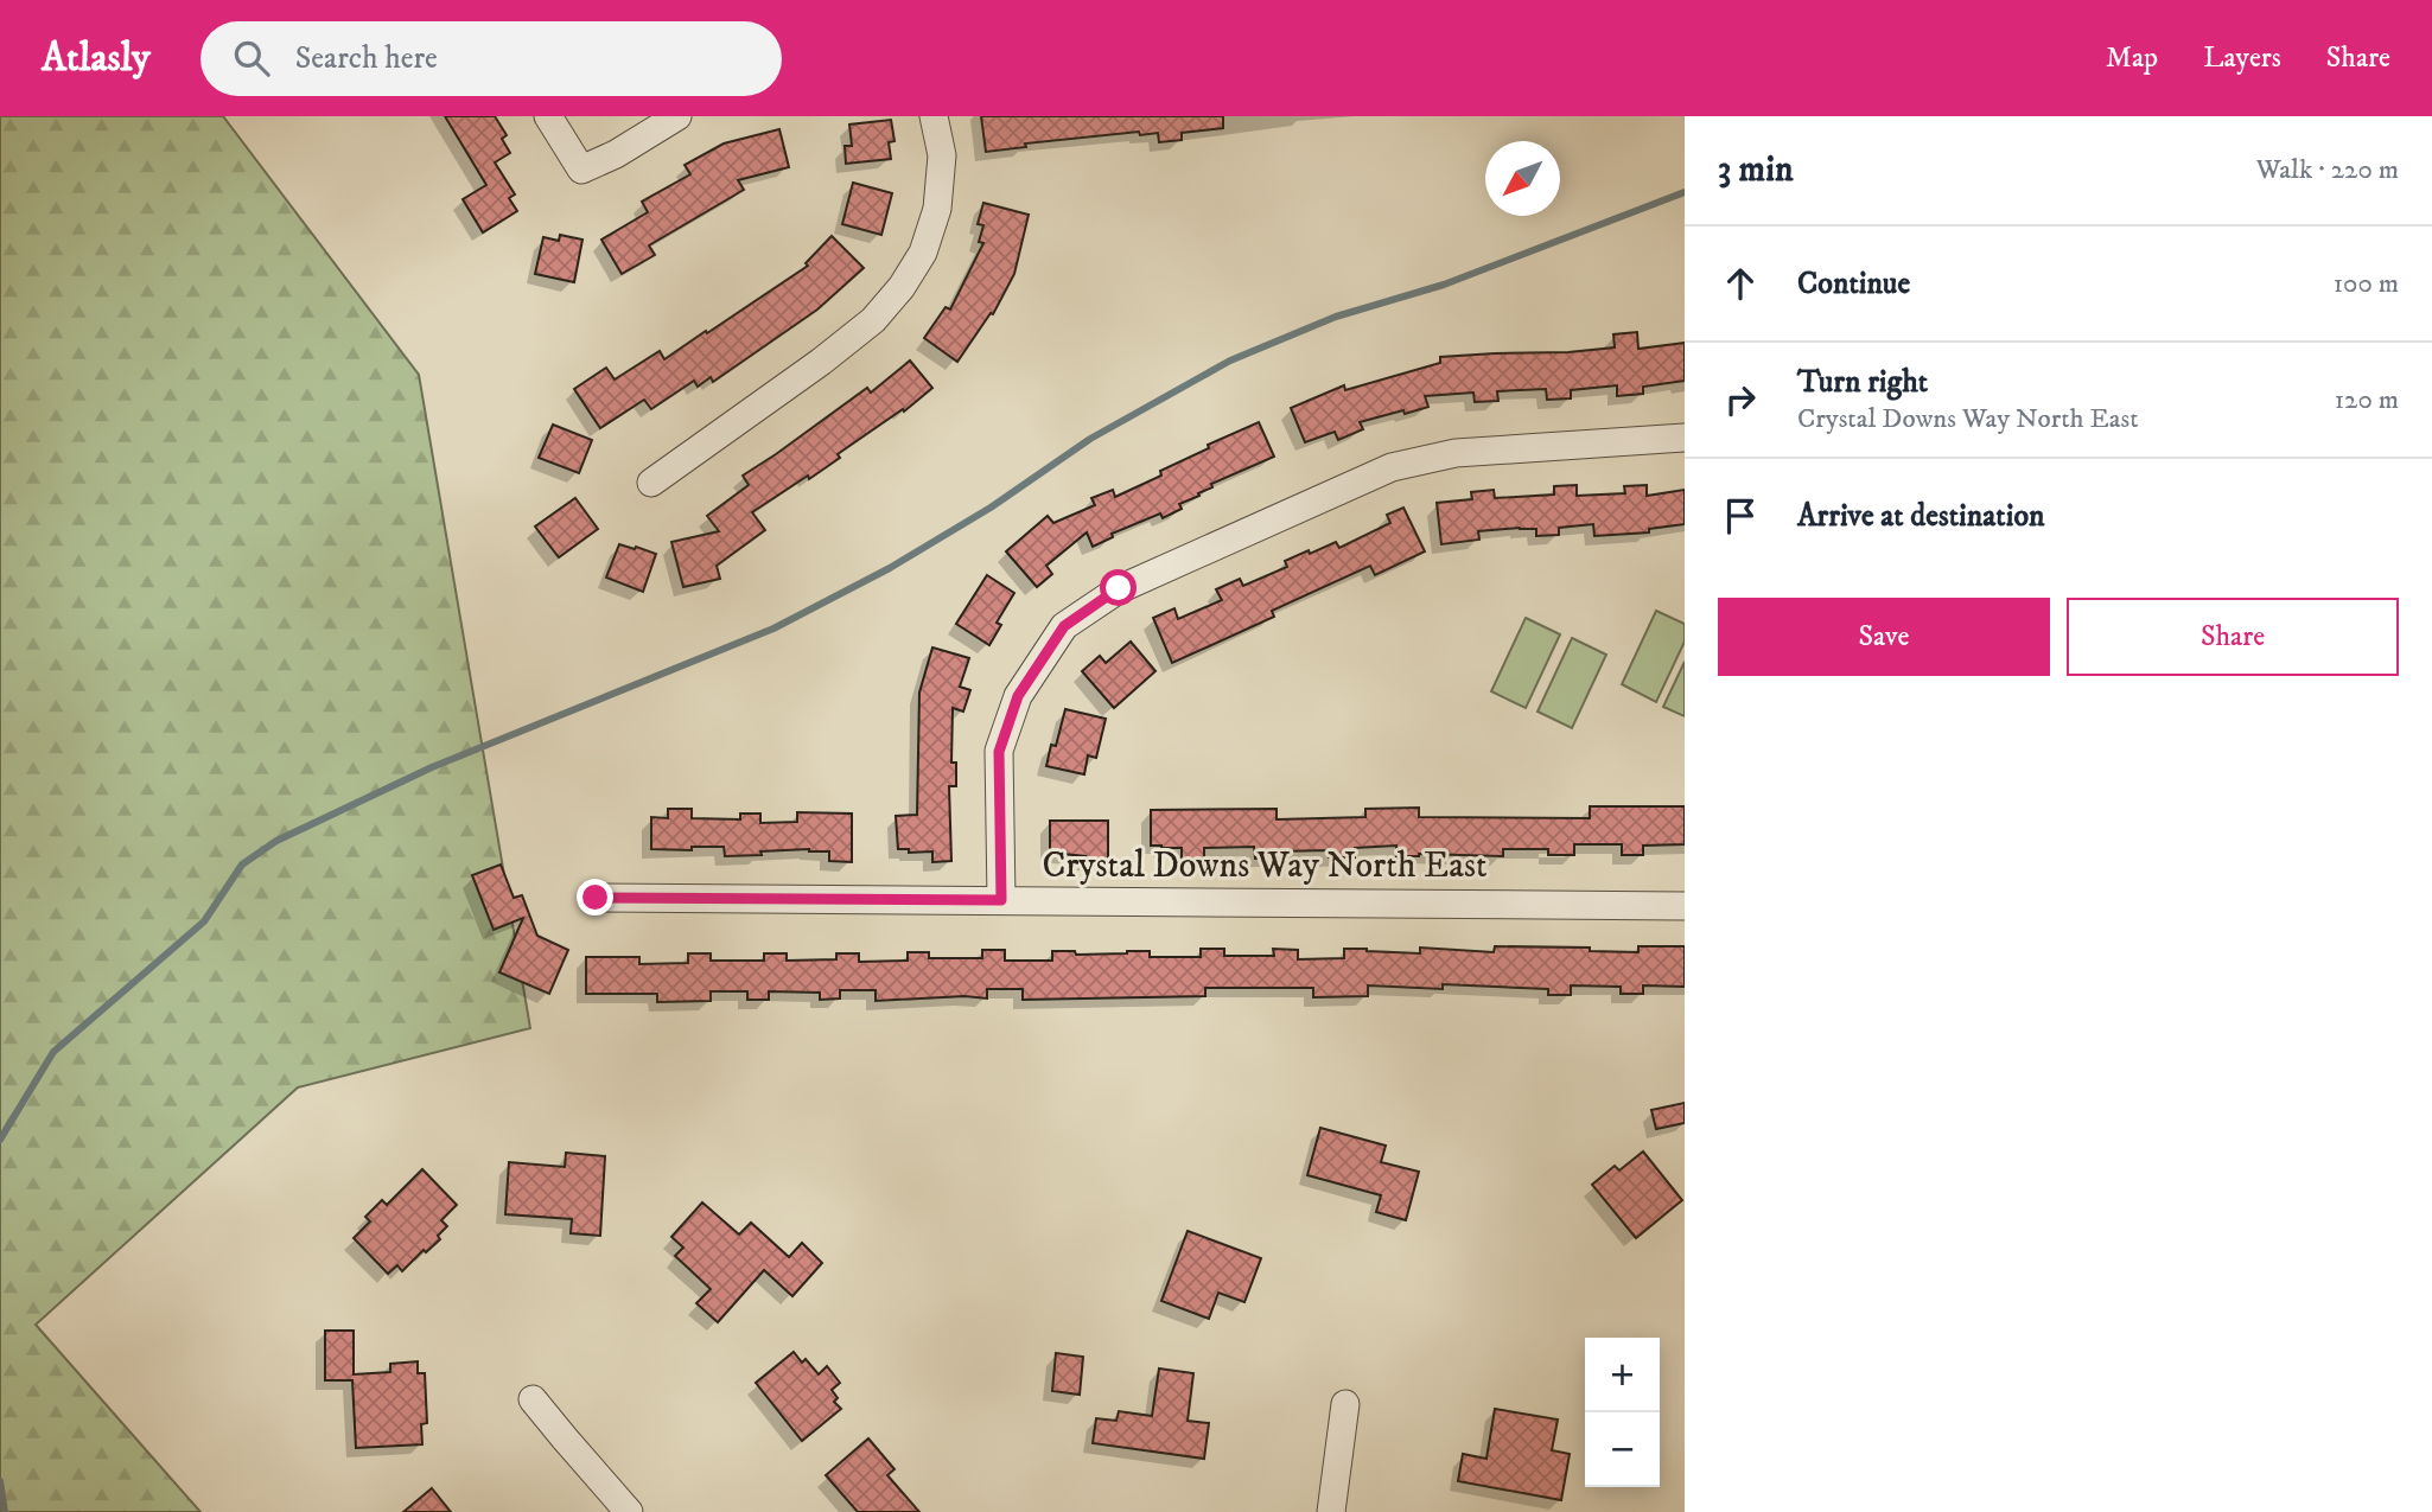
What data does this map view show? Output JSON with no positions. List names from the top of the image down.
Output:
{
  "streets": {
    "street": ["Crystal Downs Way North East"]
  },
  "north": "bottom left",
  "page": {
    "header": "Atlasly",
    "search": "Search here",
    "nav": ["Map", "Layers", "Share"],
    "heading": ["3 min", "Walk · 220 m"],
    "list": [
      ["Continue", "100 m"],
      ["Turn right", "Crystal Downs Way North East", "120 m"],
      "Arrive at destination"
    ],
    "buttons": ["Save", "Share"],
    "map_buttons": ["+", "−"]
  }
}
